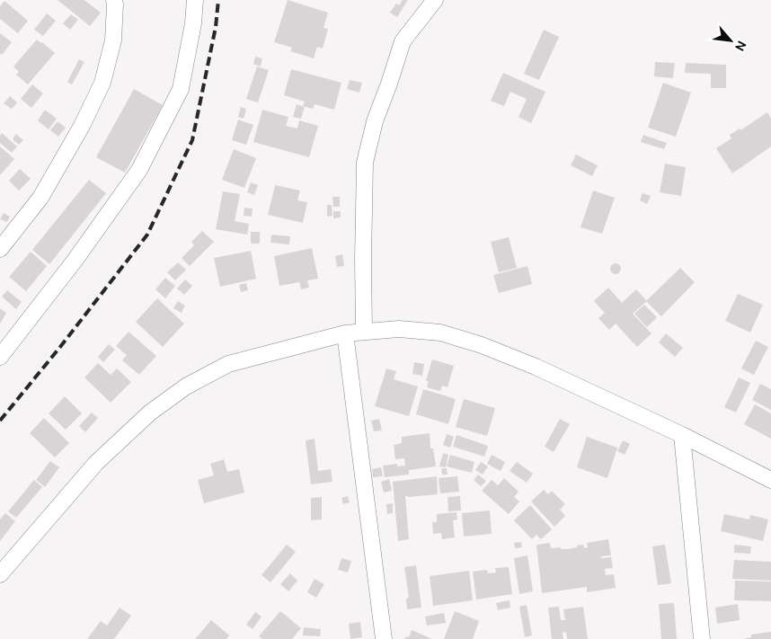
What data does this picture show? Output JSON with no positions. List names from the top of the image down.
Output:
{
  "north": "bottom right"
}
